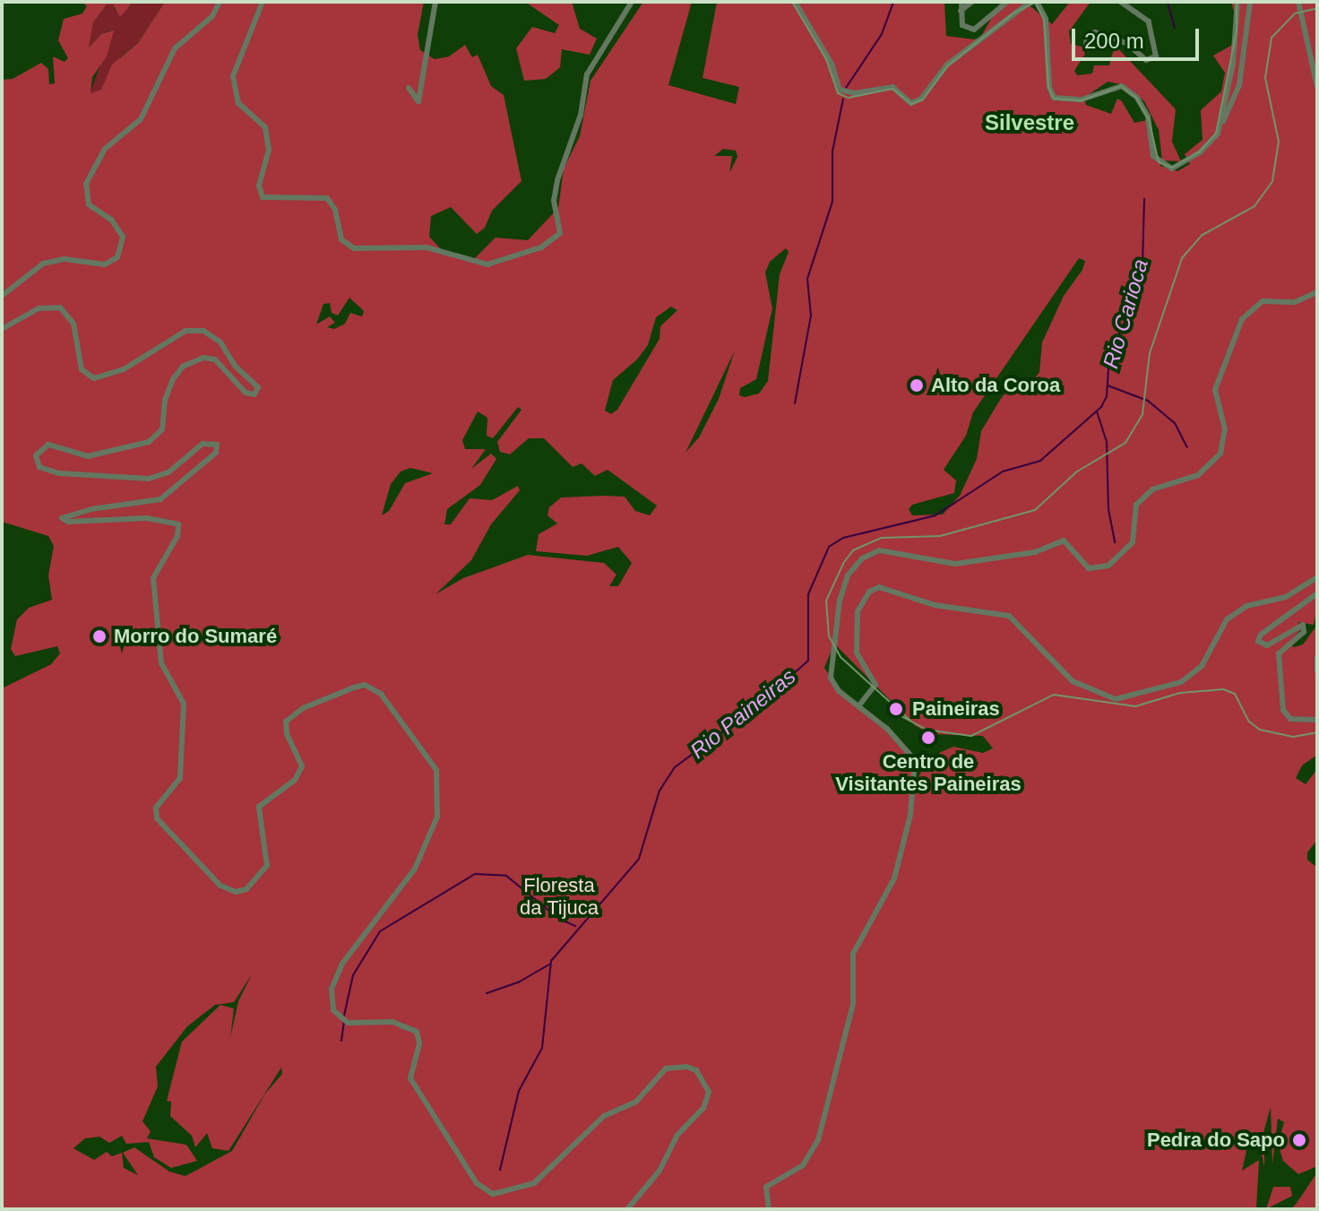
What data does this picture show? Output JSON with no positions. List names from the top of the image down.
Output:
{
  "districts": ["Silvestre"],
  "water": ["Rio Carioca", "Rio Paineiras"],
  "parks": ["Floresta da Tijuca"],
  "places": [
    "Alto da Coroa",
    "Morro do Sumaré",
    "Paineiras",
    "Centro de Visitantes Paineiras",
    "Pedra do Sapo"
  ],
  "scale_bar": "200 m"
}
